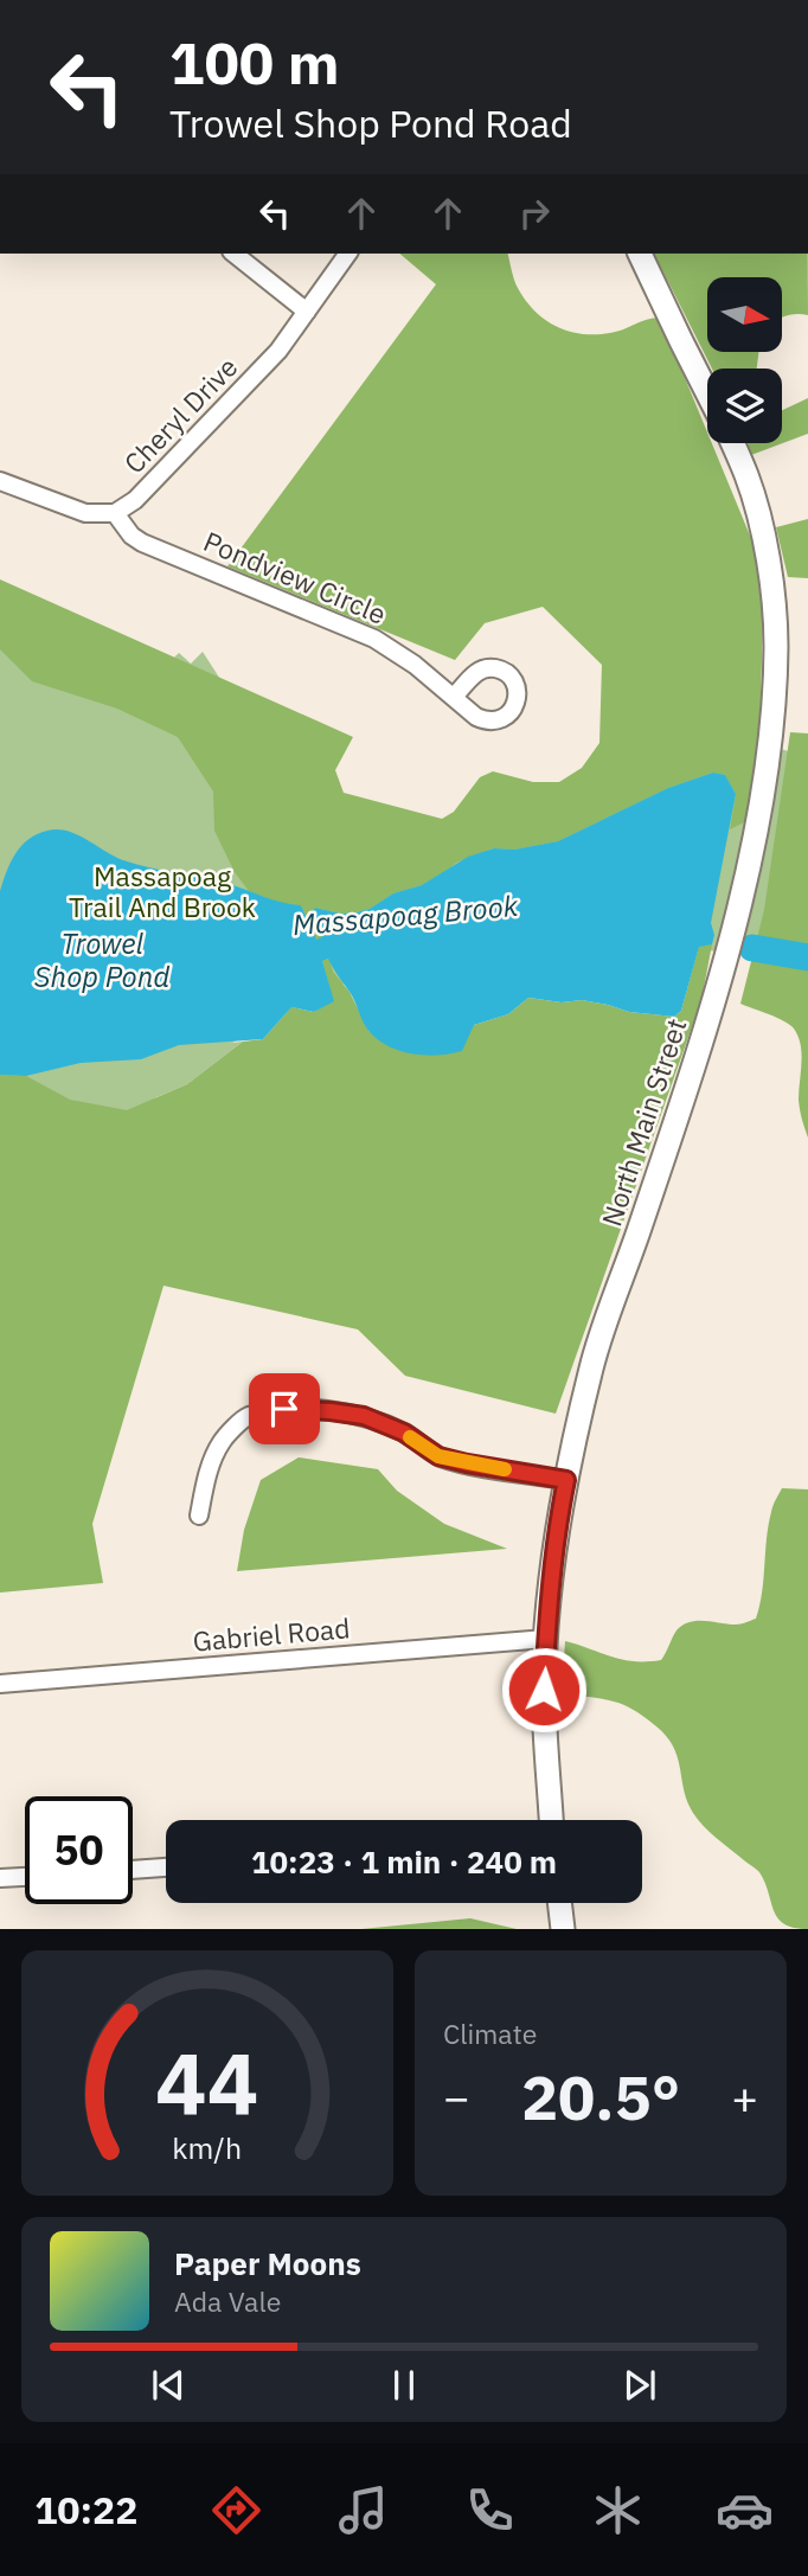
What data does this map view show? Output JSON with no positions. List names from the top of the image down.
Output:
{
  "streets": {
    "main road": ["North Main Street"],
    "street": ["Cheryl Drive", "Pondview Circle", "Gabriel Road"]
  },
  "crossings": [
    ["Cheryl Drive", "Pondview Circle"],
    ["North Main Street", "Gabriel Road"]
  ],
  "water": ["Massapoag Brook", "Trowel Shop Pond"],
  "parks": ["Massapoag Trail And Brook"],
  "north": "right",
  "page": {
    "turn": ["100 m", "Trowel Shop Pond Road"],
    "limit": "50",
    "trip": "10:23 · 1 min · 240 m",
    "tile": "Climate",
    "heat": ["−", "20.5°", "+"],
    "song": ["Paper Moons", "Ada Vale"],
    "tabs": "10:22",
    "gauge": ["44", "km/h"]
  }
}
